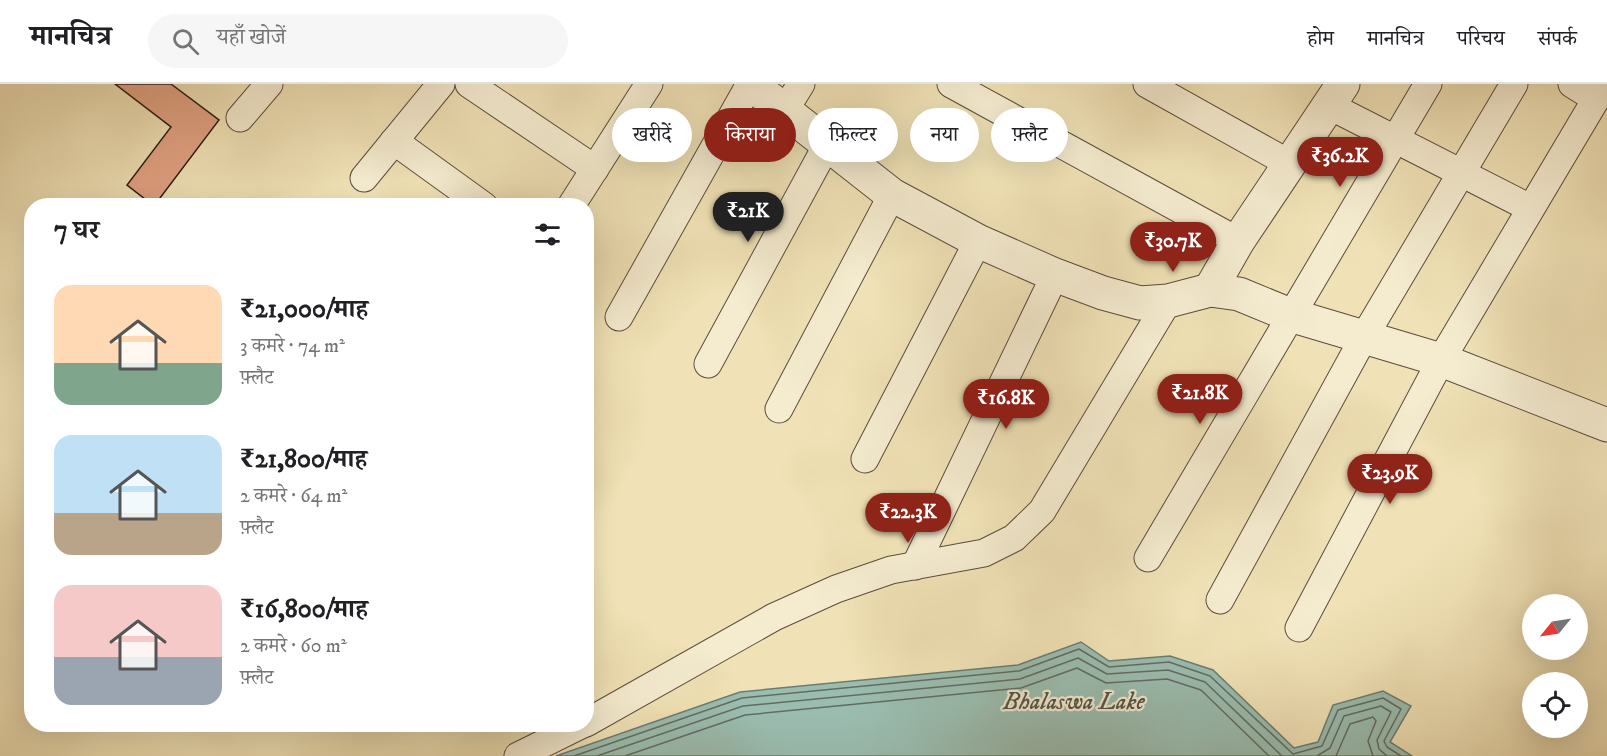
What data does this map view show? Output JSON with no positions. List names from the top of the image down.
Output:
{
  "water": ["Bhalaswa Lake"],
  "north": "bottom left",
  "page": {
    "header": "मानचित्र",
    "search": "यहाँ खोजें",
    "nav": [
      "होम",
      "मानचित्र",
      "परिचय",
      "संपर्क"
    ],
    "chip": [
      "खरीदें",
      "किराया",
      "फ़िल्टर",
      "नया",
      "फ़्लैट"
    ],
    "price": [
      "₹36.2K",
      "₹21K",
      "₹30.7K",
      "₹21.8K",
      "₹16.8K",
      "₹23.9K",
      "₹22.3K"
    ],
    "heading": "7 घर",
    "list": [
      {
        "name": "₹21,000/माह",
        "note": "3 कमरे · 74 m² · फ़्लैट"
      },
      {
        "name": "₹21,800/माह",
        "note": "2 कमरे · 64 m² · फ़्लैट"
      },
      {
        "name": "₹16,800/माह",
        "note": "2 कमरे · 60 m² · फ़्लैट"
      }
    ]
  }
}
